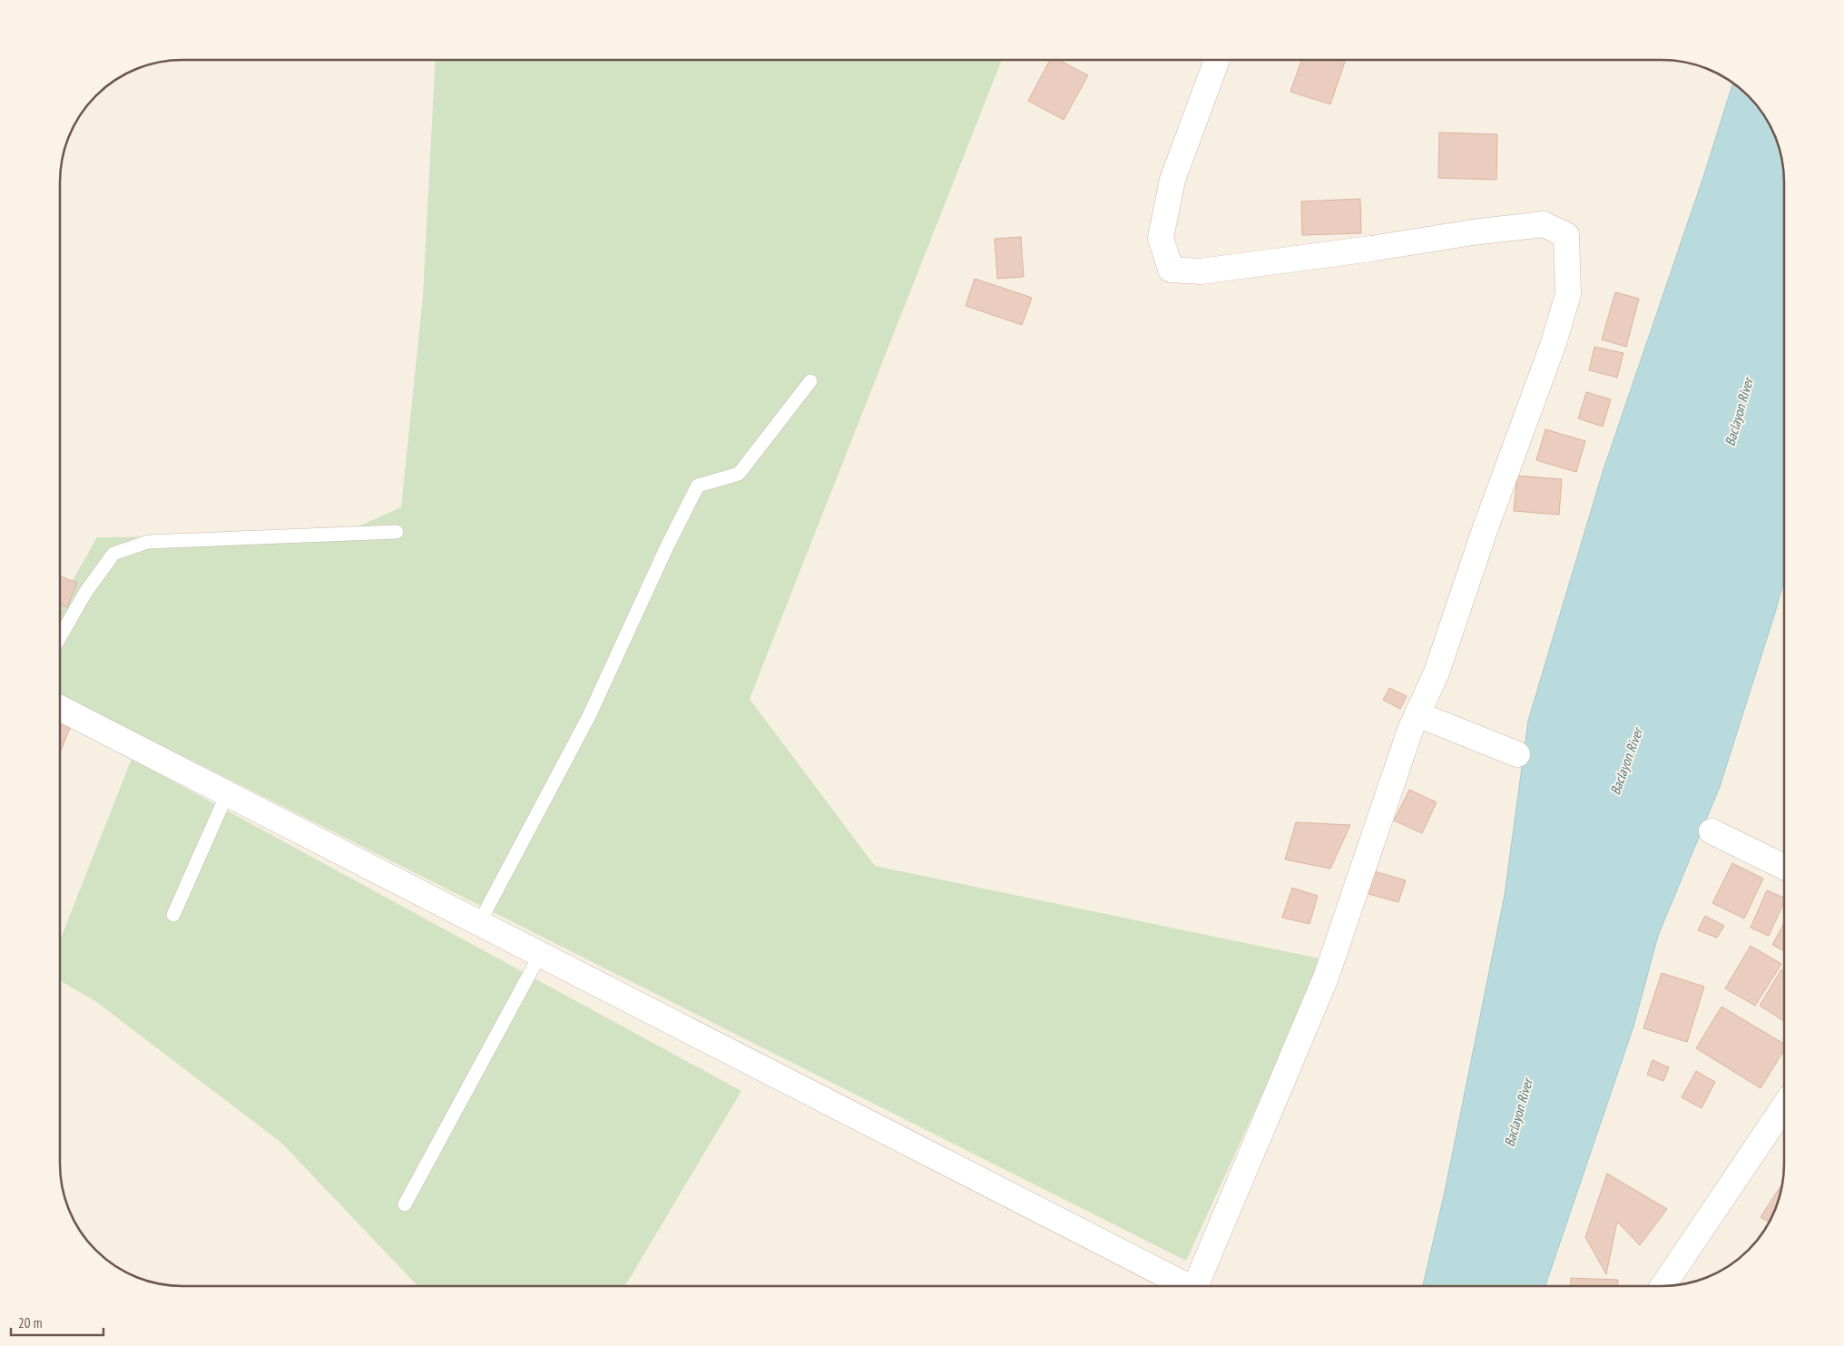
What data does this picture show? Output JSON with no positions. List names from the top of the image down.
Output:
{
  "water": ["Baclayon River"],
  "scale_bar": "20 m"
}
